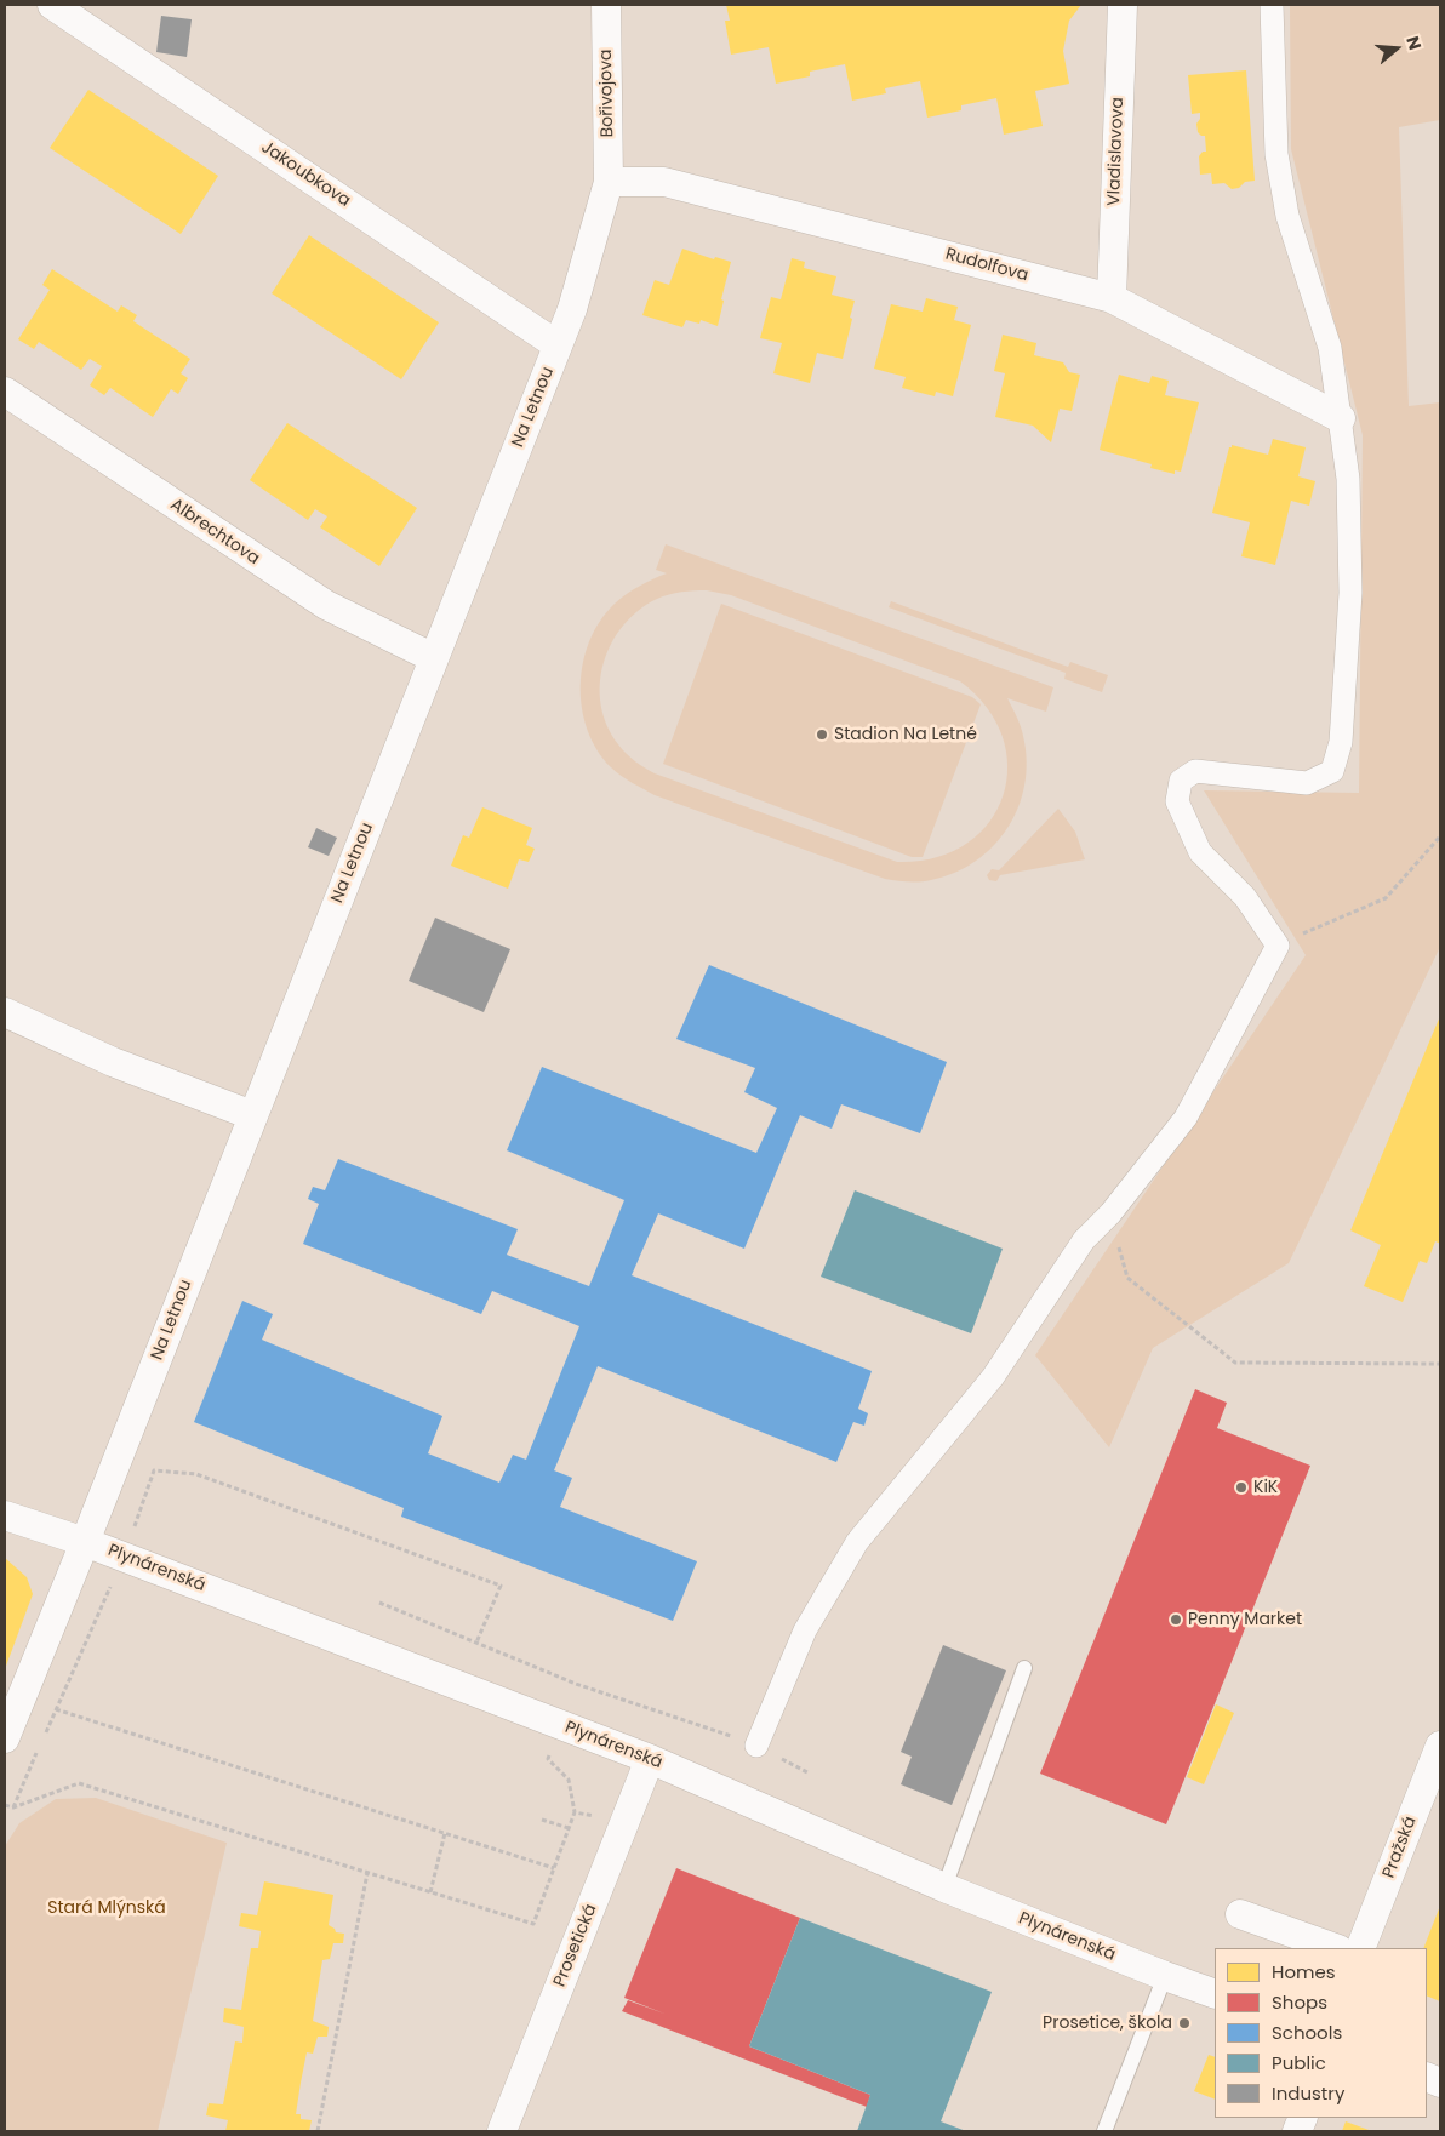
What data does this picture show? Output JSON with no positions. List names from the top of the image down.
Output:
{
  "streets": {
    "street": [
      "Bořivojova",
      "Vladislavova",
      "Jakoubkova",
      "Rudolfova",
      "Na Letnou",
      "Albrechtova",
      "Plynárenská",
      "Pražská",
      "Prosetická"
    ]
  },
  "crossings": [
    ["Bořivojova", "Rudolfova"],
    ["Bořivojova", "Na Letnou"],
    ["Vladislavova", "Rudolfova"],
    ["Jakoubkova", "Na Letnou"],
    ["Rudolfova", "Na Letnou"],
    ["Na Letnou", "Albrechtova"],
    ["Na Letnou", "Plynárenská"],
    ["Plynárenská", "Prosetická"]
  ],
  "parks": ["Stará Mlýnská"],
  "places": [
    "Stadion Na Letné",
    "KiK",
    "Penny Market",
    "Prosetice, škola"
  ],
  "legend": [
    "Homes",
    "Shops",
    "Schools",
    "Public",
    "Industry"
  ],
  "north": "right"
}
